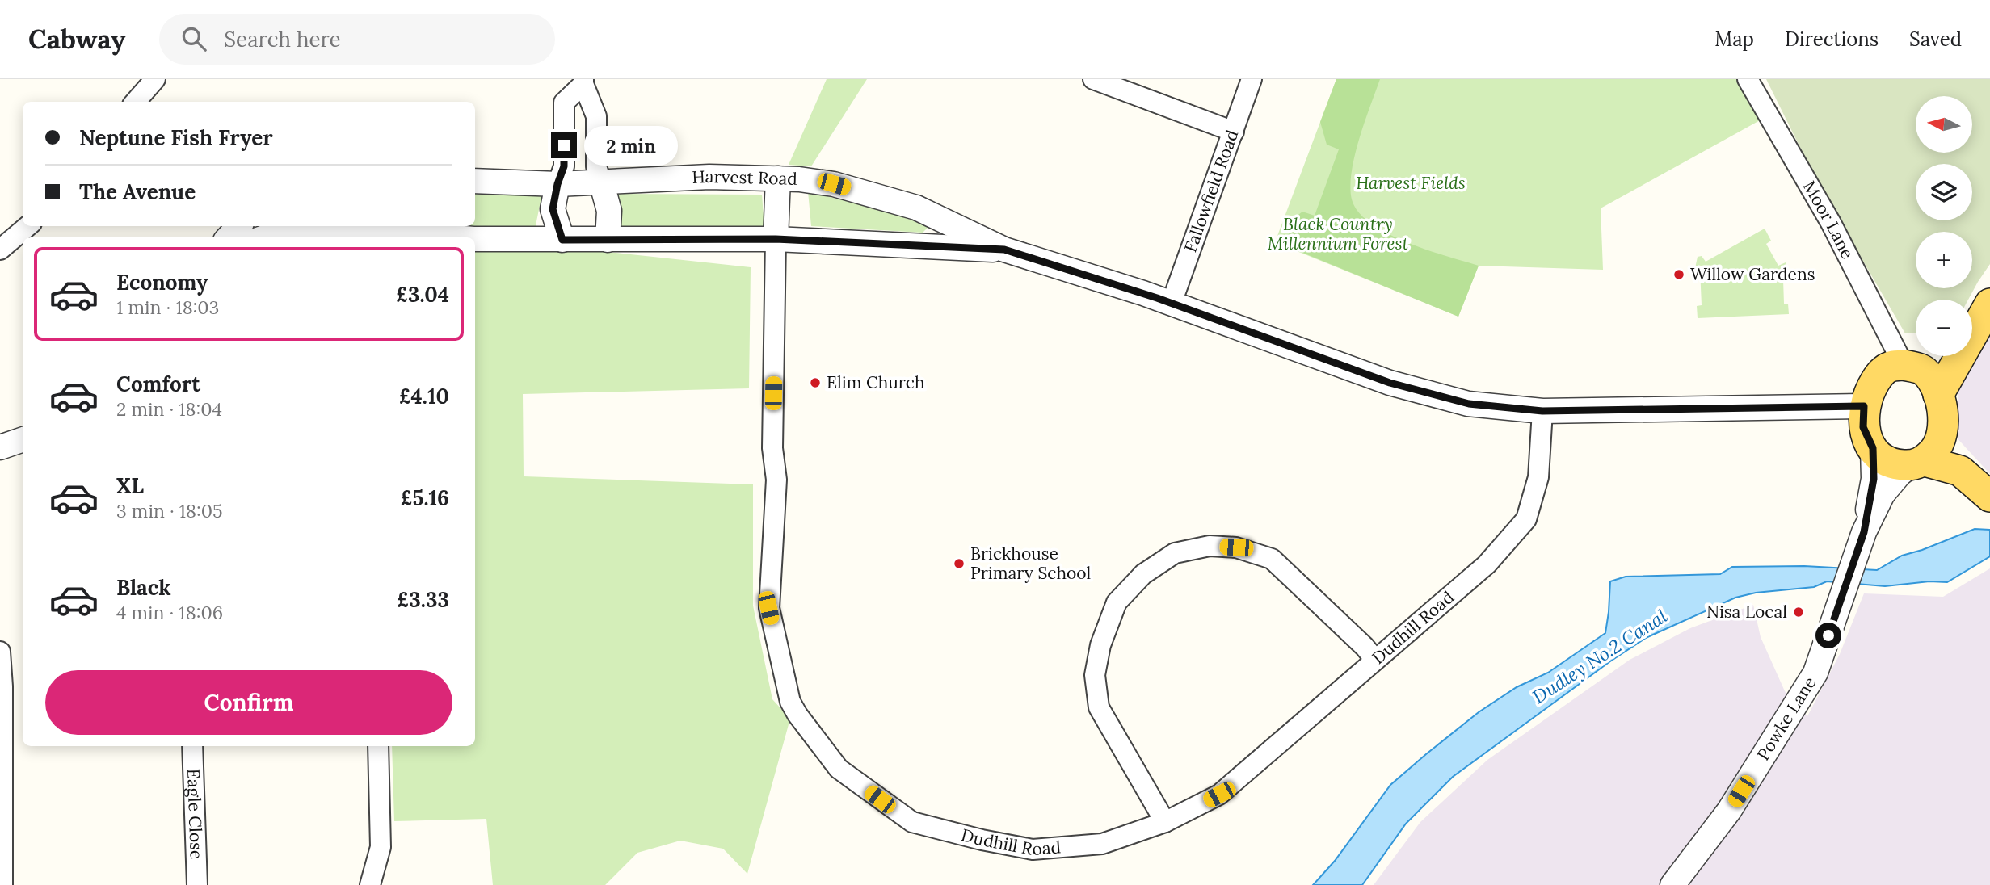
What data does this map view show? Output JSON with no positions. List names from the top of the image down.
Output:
{
  "streets": {
    "street": [
      "Harvest Road",
      "Fallowfield Road",
      "Moor Lane",
      "Dudhill Road",
      "Powke Lane",
      "Eagle Close"
    ]
  },
  "crossings": [
    ["Harvest Road", "Fallowfield Road"],
    ["Harvest Road", "Moor Lane"],
    ["Harvest Road", "Dudhill Road"],
    ["Harvest Road", "Powke Lane"],
    ["Moor Lane", "Powke Lane"]
  ],
  "water": ["Dudley No.2 Canal"],
  "parks": ["Harvest Fields", "Black Country Millennium Forest"],
  "places": [
    "Willow Gardens",
    "Elim Church",
    "Brickhouse Primary School",
    "Nisa Local"
  ],
  "north": "left",
  "page": {
    "header": "Cabway",
    "search": "Search here",
    "nav": ["Map", "Directions", "Saved"],
    "map_buttons": ["+", "−"],
    "banner": ["Neptune Fish Fryer", "The Avenue"],
    "bubble": "2 min",
    "list": [
      {
        "name": "Economy",
        "note": "1 min · 18:03",
        "value": "£3.04"
      },
      {
        "name": "Comfort",
        "note": "2 min · 18:04",
        "value": "£4.10"
      },
      {
        "name": "XL",
        "note": "3 min · 18:05",
        "value": "£5.16"
      },
      {
        "name": "Black",
        "note": "4 min · 18:06",
        "value": "£3.33"
      }
    ],
    "buttons": "Confirm"
  }
}
